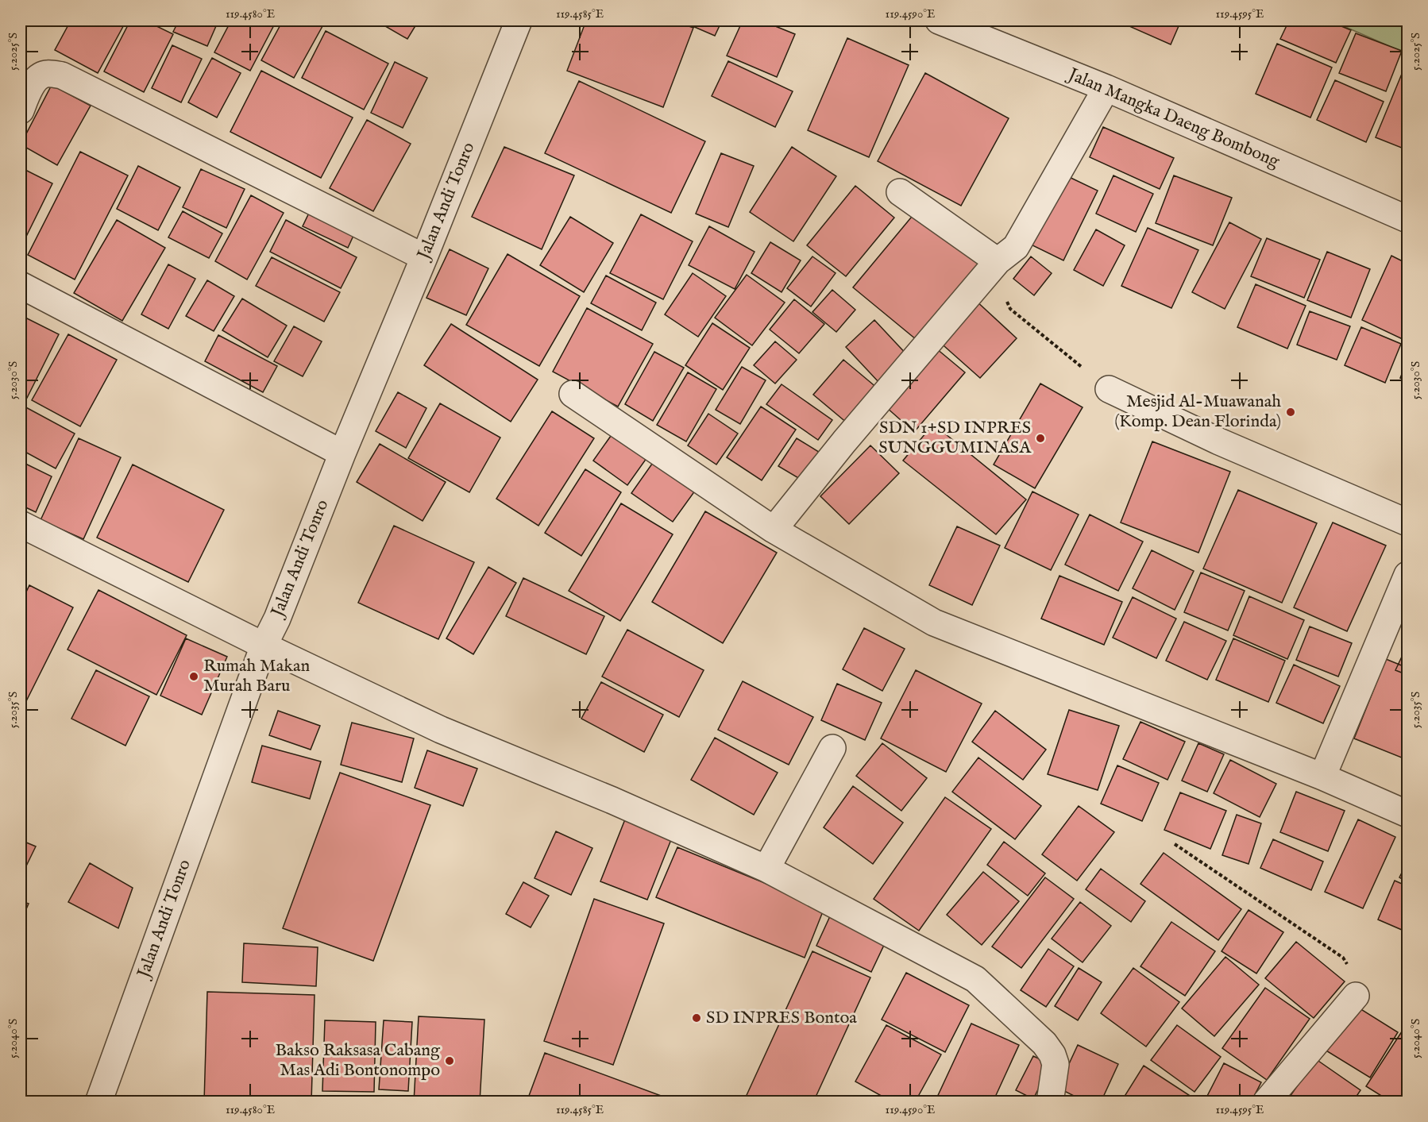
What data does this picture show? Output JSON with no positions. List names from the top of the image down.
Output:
{
  "streets": {
    "street": ["Jalan Mangka Daeng Bombong", "Jalan Andi Tonro"]
  },
  "places": [
    "Mesjid Al-Muawanah (Komp. Dean Florinda)",
    "SDN 1+SD INPRES SUNGGUMINASA",
    "Rumah Makan Murah Baru",
    "SD INPRES Bontoa",
    "Bakso Raksasa Cabang Mas Adi Bontonompo"
  ],
  "coordinates": [
    "119.4580°E",
    "119.4585°E",
    "119.4590°E",
    "119.4595°E",
    "5.2025°S",
    "5.2030°S",
    "5.2035°S",
    "5.2040°S"
  ]
}
